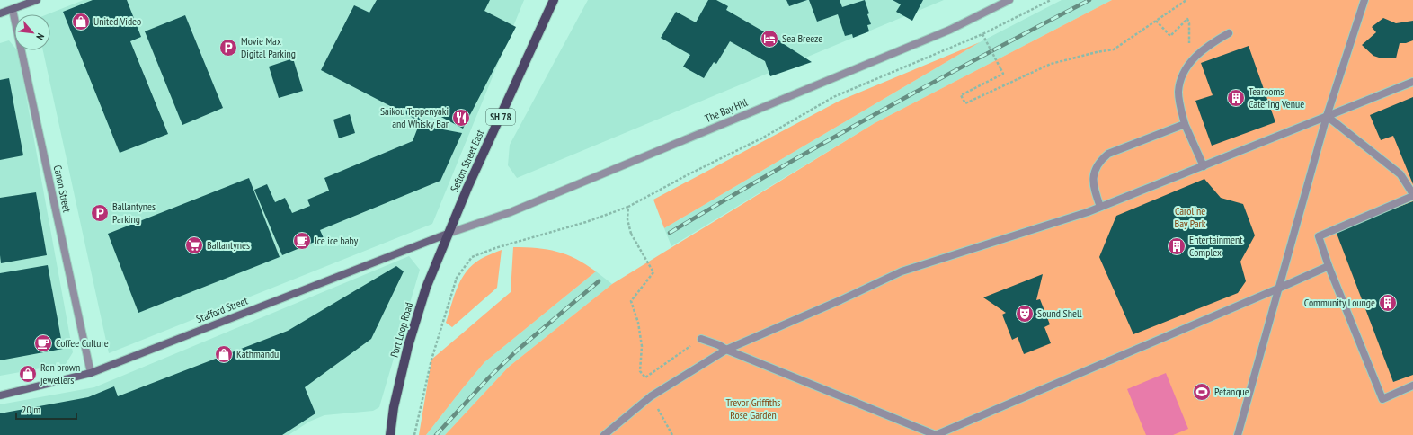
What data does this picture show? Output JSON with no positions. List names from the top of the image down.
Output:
{
  "streets": {
    "main road": [
      "SH 78",
      "Sefton Street East",
      "Stafford Street",
      "Port Loop Road"
    ],
    "street": ["The Bay Hill", "Canon Street"]
  },
  "crossings": [
    ["The Bay Hill", "Sefton Street East"],
    ["The Bay Hill", "Stafford Street"],
    ["The Bay Hill", "Port Loop Road"],
    ["Sefton Street East", "Stafford Street"],
    ["Sefton Street East", "Port Loop Road"],
    ["Canon Street", "Stafford Street"],
    ["Stafford Street", "Port Loop Road"]
  ],
  "parks": ["Caroline Bay Park", "Trevor Griffiths Rose Garden"],
  "places": {
    "shop": ["United Video", "Kathmandu", "Ron brown jewellers"],
    "hotel": ["Sea Breeze"],
    "parking": ["Movie Max Digital Parking", "Ballantynes Parking"],
    "building": ["Tearooms Catering Venue", "Entertainment Complex", "Community Lounge"],
    "restaurant": ["Saikou Teppenyaki and Whisky Bar"],
    "cafe": ["Ice ice baby", "Coffee Culture"],
    "supermarket": ["Ballantynes"],
    "theatre": ["Sound Shell"],
    "sports": ["Petanque"]
  },
  "scale_bar": "20 m",
  "north": "bottom right"
}
